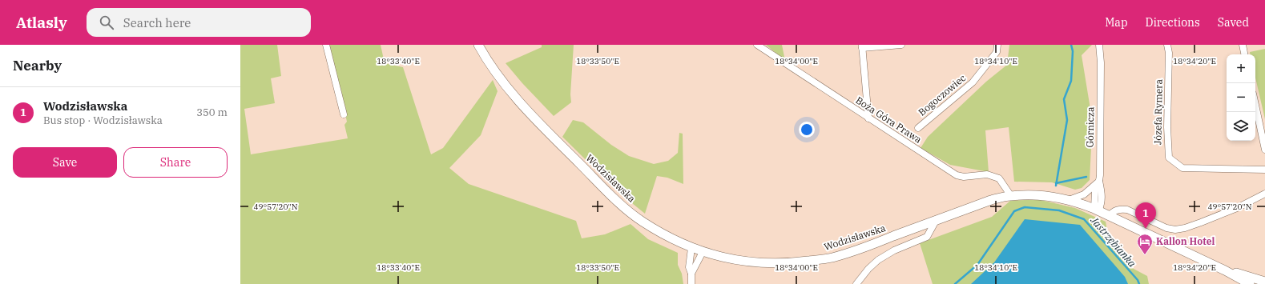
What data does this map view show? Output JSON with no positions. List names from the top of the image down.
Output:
{
  "streets": {
    "main road": ["Wodzisławska"],
    "street": [
      "Bogoczowiec",
      "Józefa Rymera",
      "Boża Góra Prawa",
      "Górnicza"
    ]
  },
  "crossings": [
    ["Boża Góra Prawa", "Wodzisławska"],
    ["Górnicza", "Wodzisławska"]
  ],
  "water": ["Jastrzębianka"],
  "places": {
    "hotel": ["Kallon Hotel"]
  },
  "page": {
    "header": "Atlasly",
    "search": "Search here",
    "nav": ["Map", "Directions", "Saved"],
    "heading": "Nearby",
    "map_buttons": ["+", "−"],
    "list": [
      {
        "mark": "1",
        "name": "Wodzisławska",
        "note": "Bus stop · Wodzisławska",
        "value": "350 m"
      }
    ],
    "buttons": ["Save", "Share"],
    "pins": "1"
  },
  "coordinates": [
    "18°33'40\"E",
    "18°33'50\"E",
    "18°34'00\"E",
    "18°34'10\"E",
    "18°34'20\"E",
    "49°57'20\"N"
  ]
}
